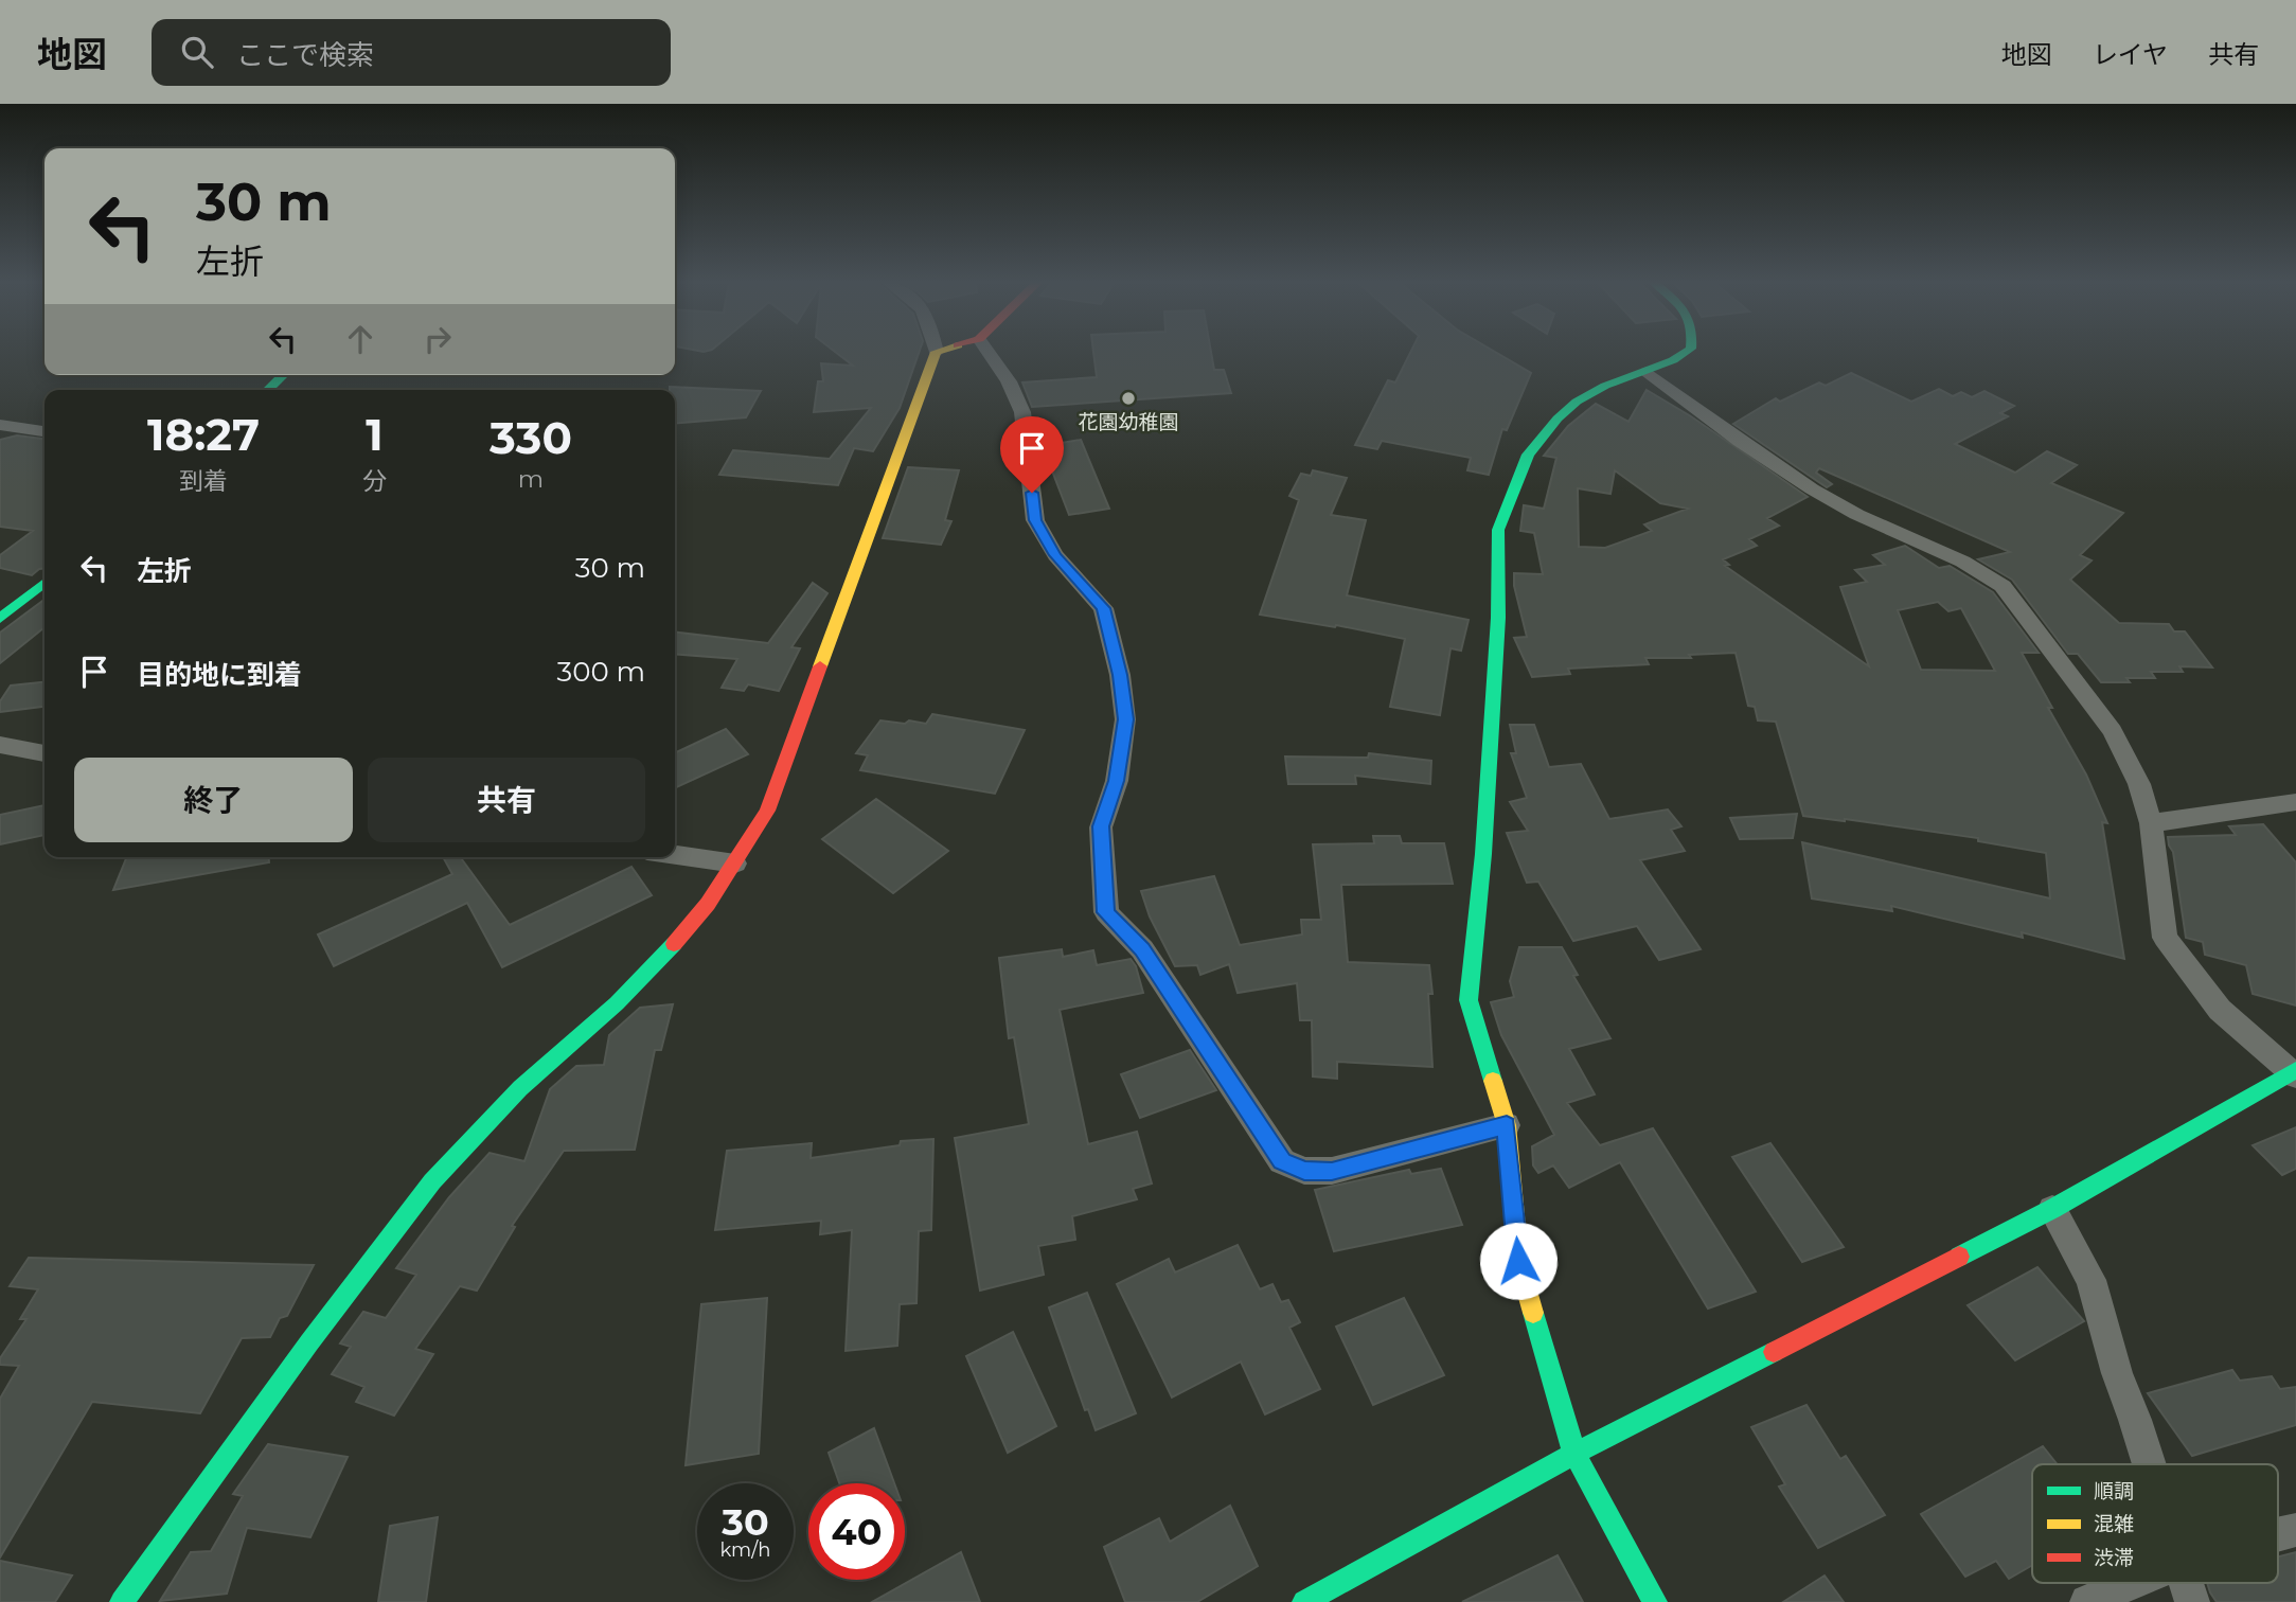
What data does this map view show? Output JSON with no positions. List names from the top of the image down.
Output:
{
  "places": ["花園幼稚園"],
  "legend": ["順調", "混雑", "渋滞"],
  "page": {
    "header": "地図",
    "search": "ここで検索",
    "nav": ["地図", "レイヤ", "共有"],
    "turn": ["30 m", "左折"],
    "eta": [
      "18:27",
      "到着",
      "1",
      "分",
      "330",
      "m"
    ],
    "list": [
      {
        "name": "左折",
        "value": "30 m"
      },
      {
        "name": "目的地に到着",
        "value": "300 m"
      }
    ],
    "buttons": ["終了", "共有"],
    "speed": "30 km/h",
    "limit": "40"
  }
}
